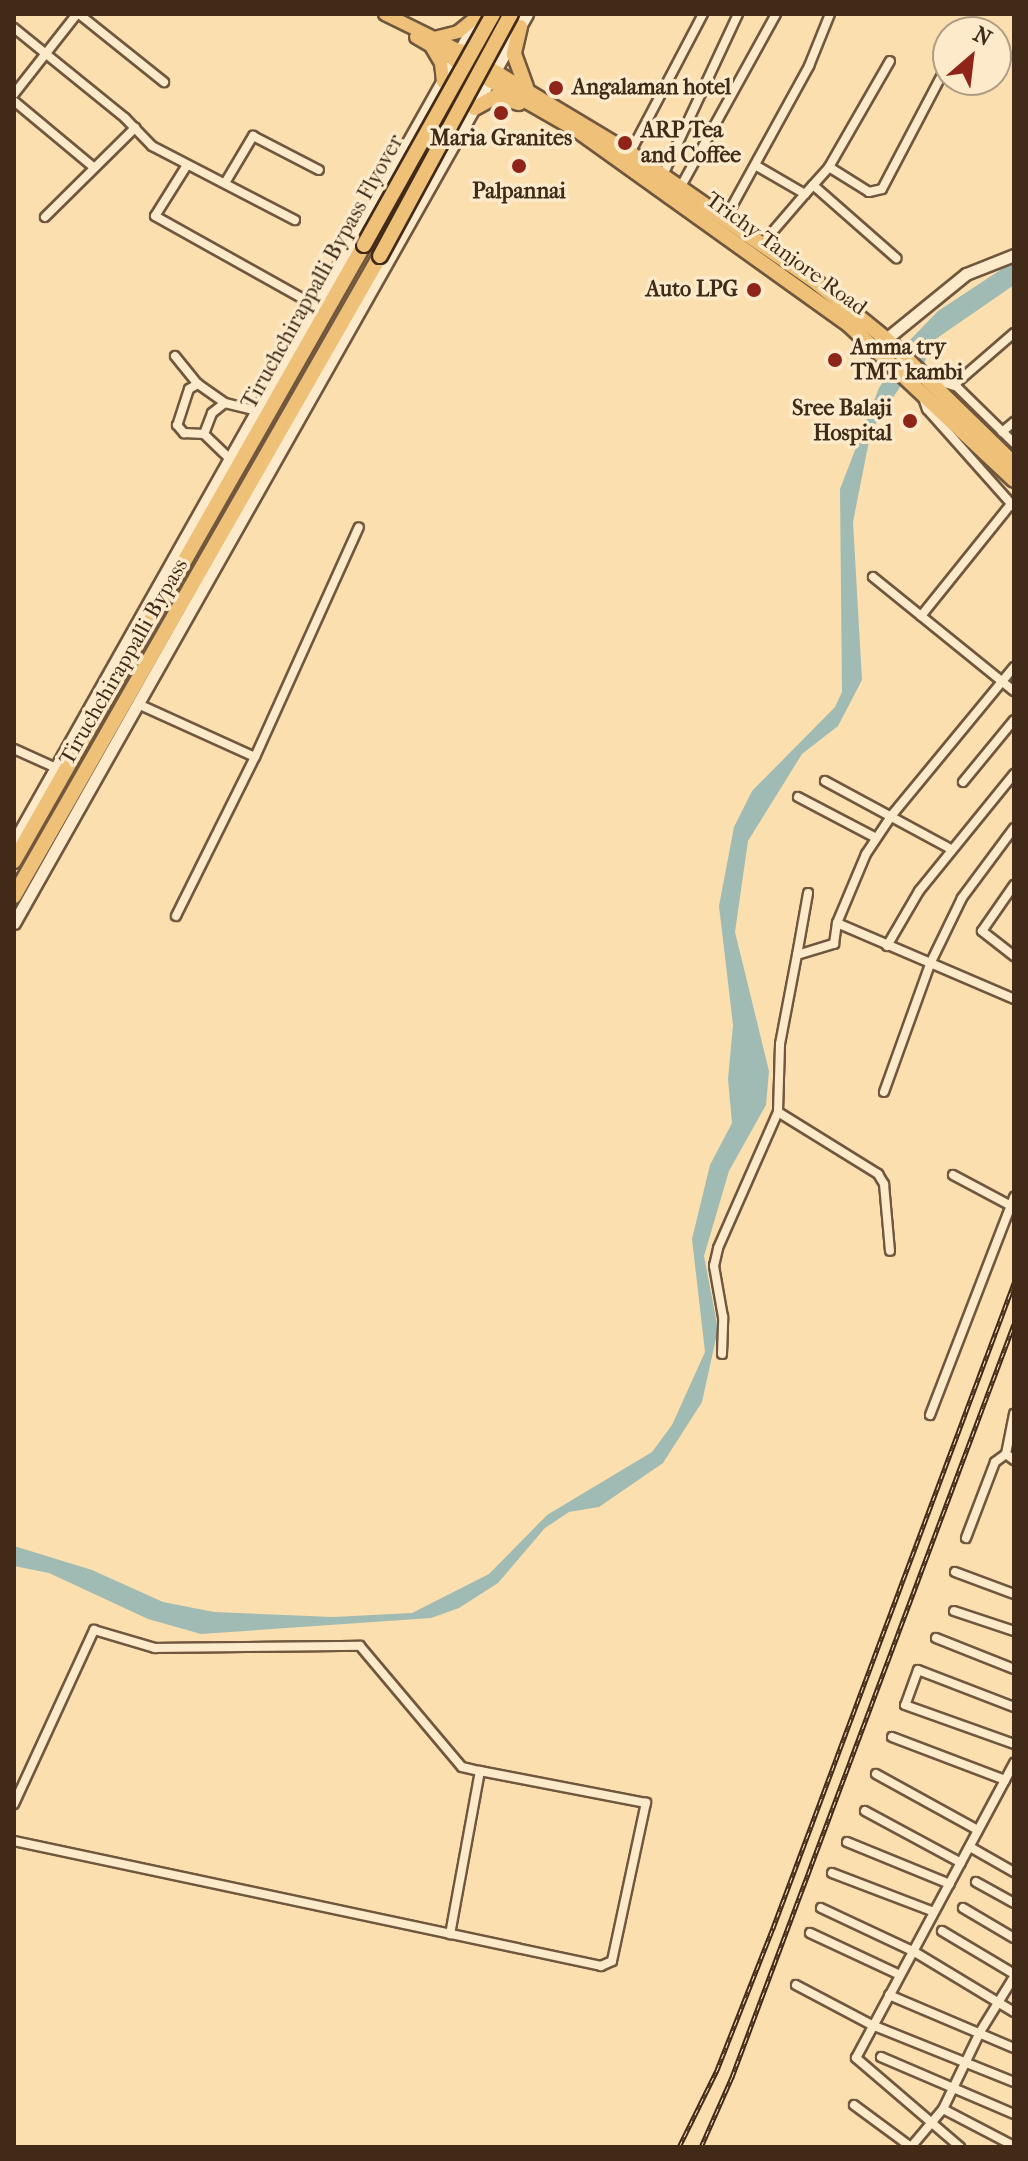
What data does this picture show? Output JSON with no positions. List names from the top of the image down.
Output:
{
  "streets": {
    "highway": ["Trichy Tanjore Road", "Tiruchchirappalli Bypass Flyover", "Tiruchchirappalli Bypass"]
  },
  "crossings": [
    ["Tiruchchirappalli Bypass Flyover", "Tiruchchirappalli Bypass"]
  ],
  "places": [
    "Angalaman hotel",
    "Maria Granites",
    "ARP Tea and Coffee",
    "Palpannai",
    "Auto LPG",
    "Amma try TMT kambi",
    "Sree Balaji Hospital"
  ],
  "north": "top right"
}
